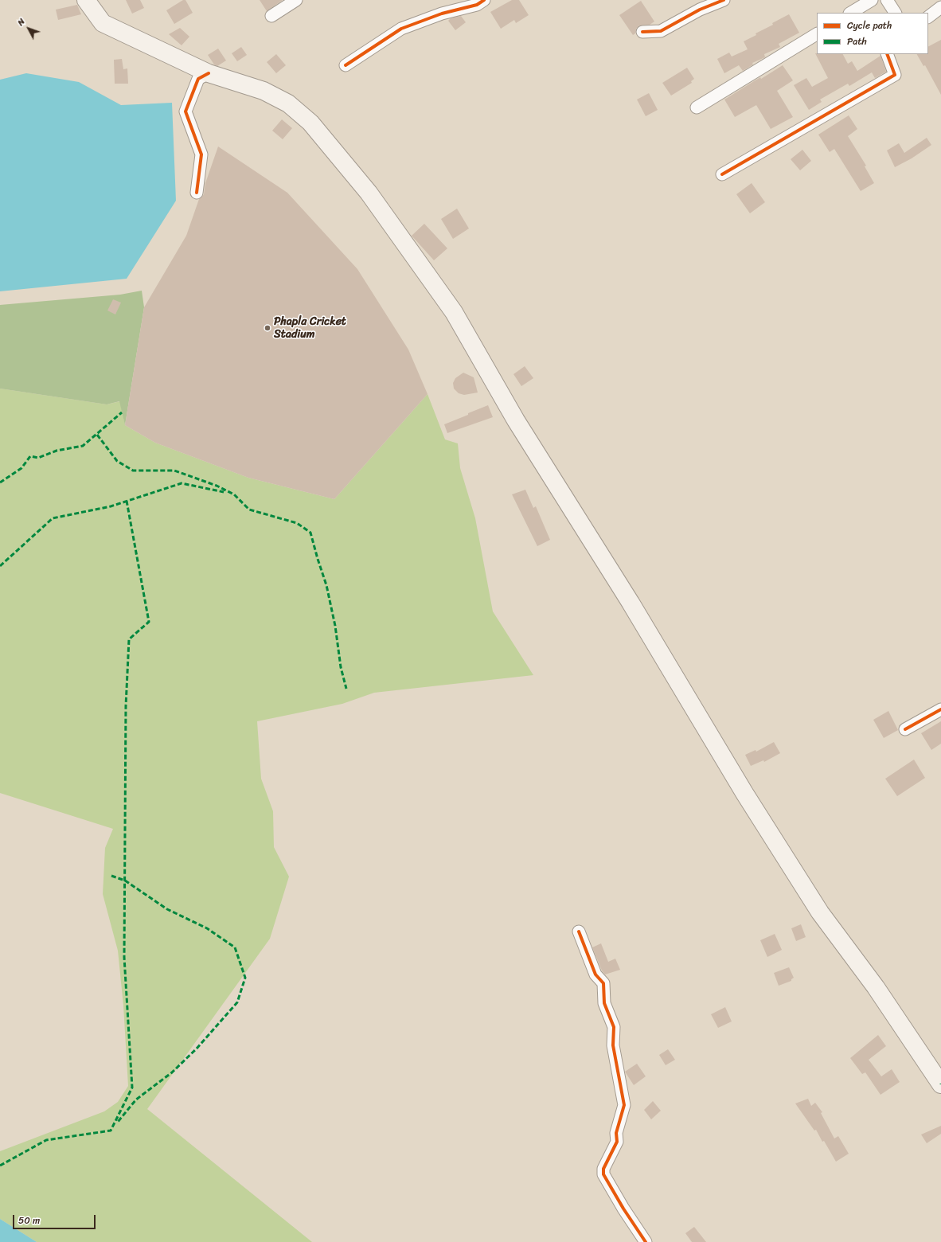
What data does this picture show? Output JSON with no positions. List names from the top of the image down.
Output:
{
  "places": ["Phapla Cricket Stadium"],
  "legend": ["Cycle path", "Path"],
  "scale_bar": "50 m",
  "north": "top left"
}
